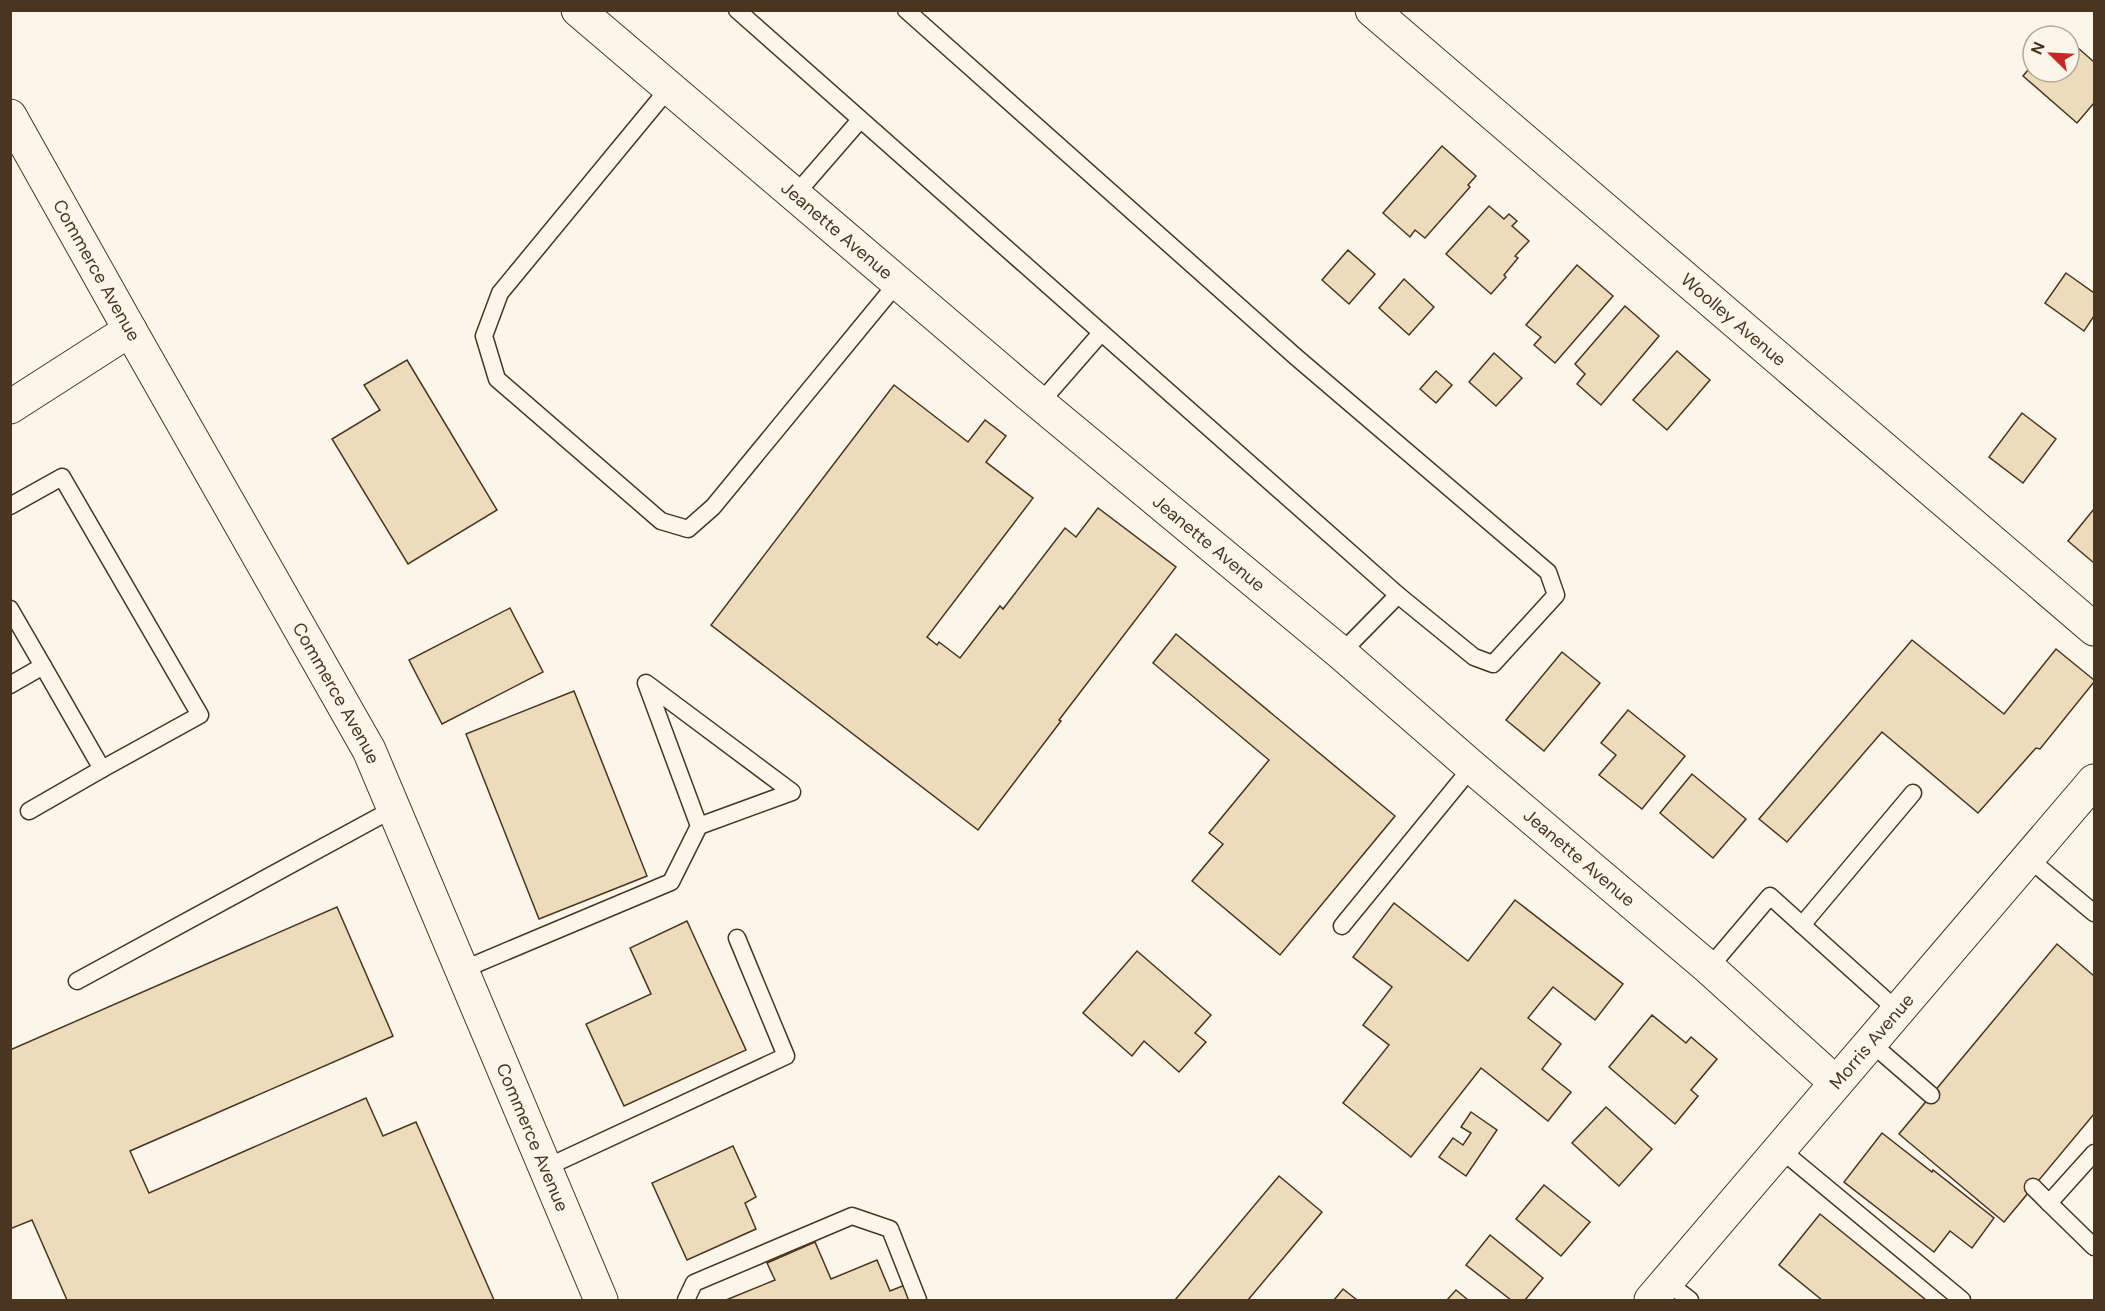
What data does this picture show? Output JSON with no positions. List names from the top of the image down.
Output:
{
  "streets": {
    "street": [
      "Jeanette Avenue",
      "Commerce Avenue",
      "Woolley Avenue",
      "Morris Avenue"
    ]
  },
  "crossings": [
    ["Jeanette Avenue", "Morris Avenue"]
  ],
  "north": "top left"
}
